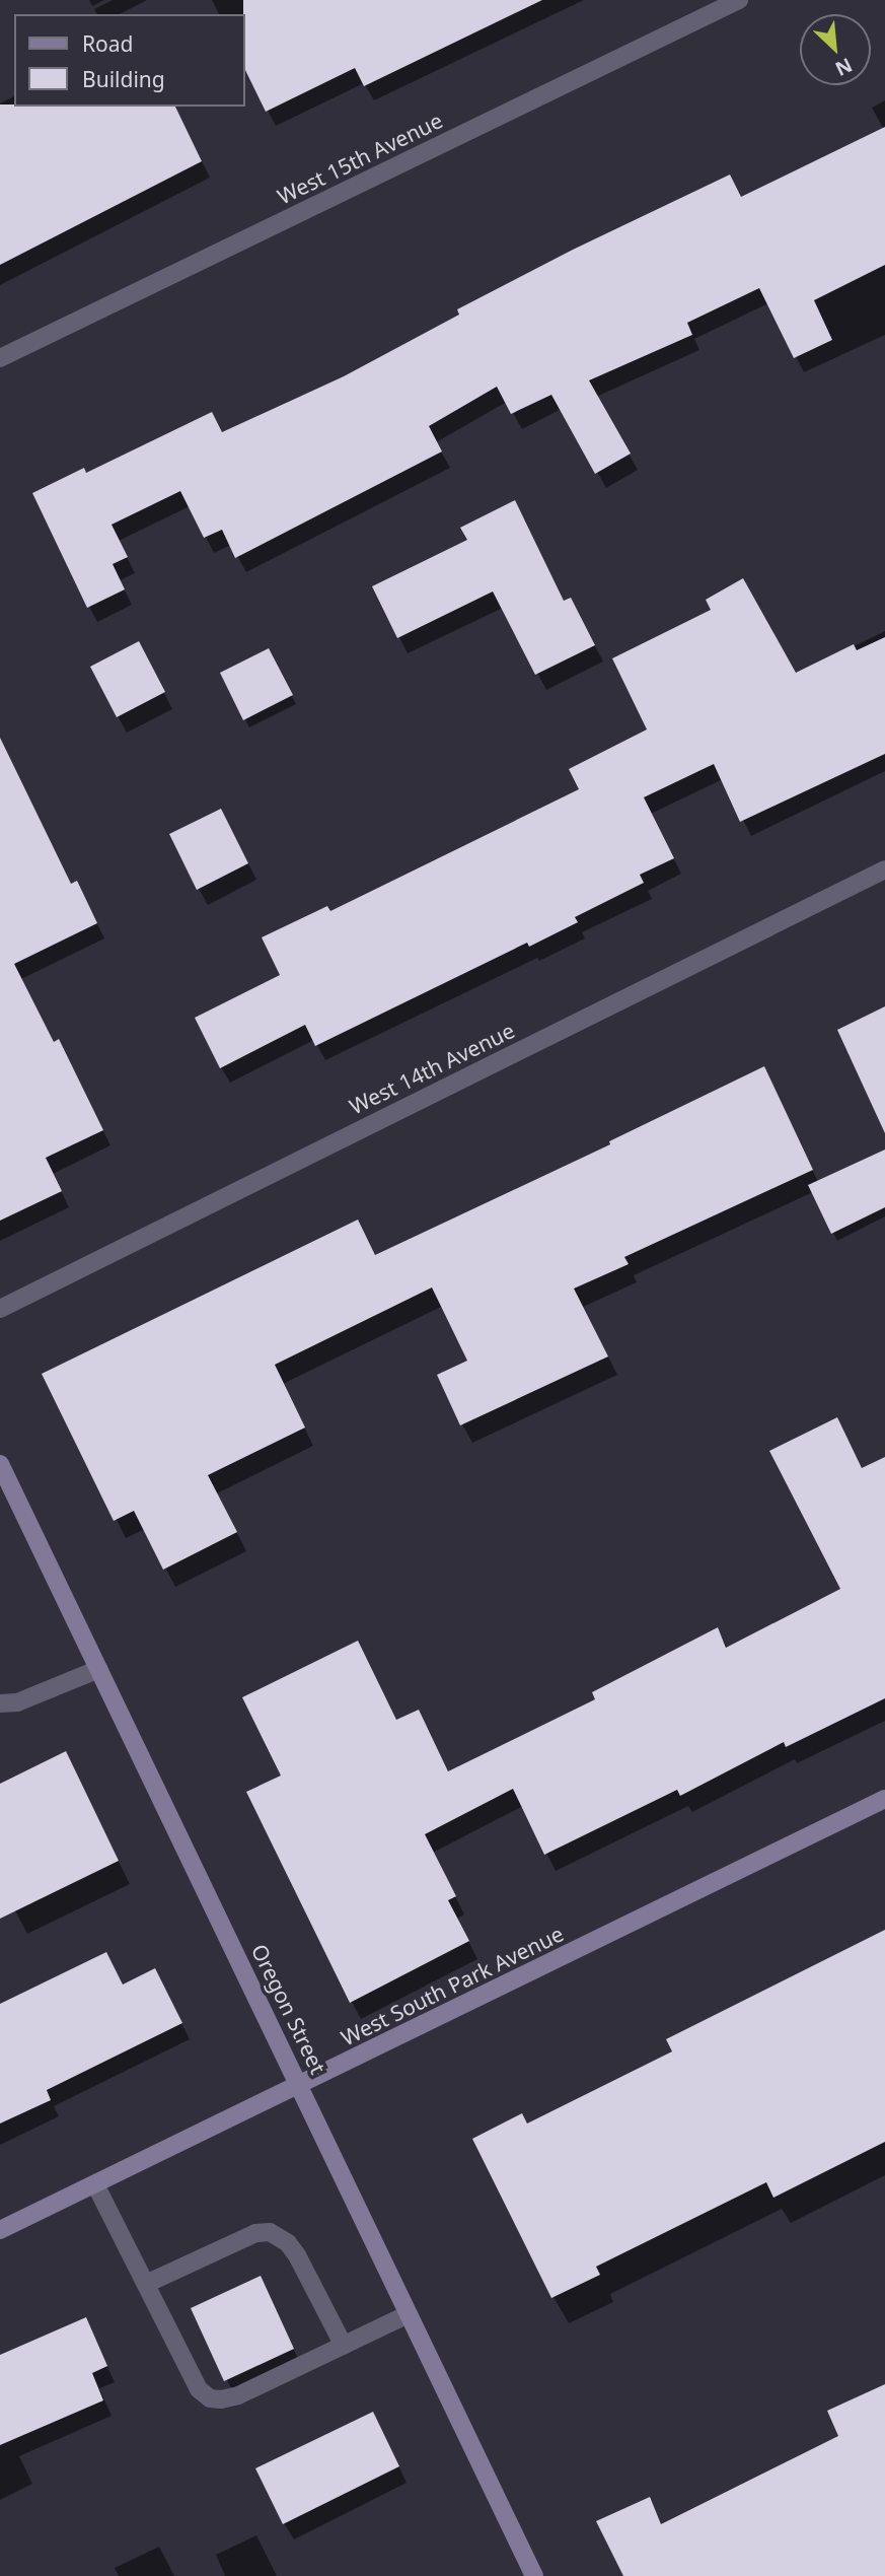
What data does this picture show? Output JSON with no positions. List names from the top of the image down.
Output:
{
  "streets": {
    "main road": ["West South Park Avenue", "Oregon Street"],
    "street": ["West 15th Avenue", "West 14th Avenue"]
  },
  "crossings": [
    ["West South Park Avenue", "Oregon Street"]
  ],
  "legend": ["Road", "Building"],
  "north": "bottom right"
}
